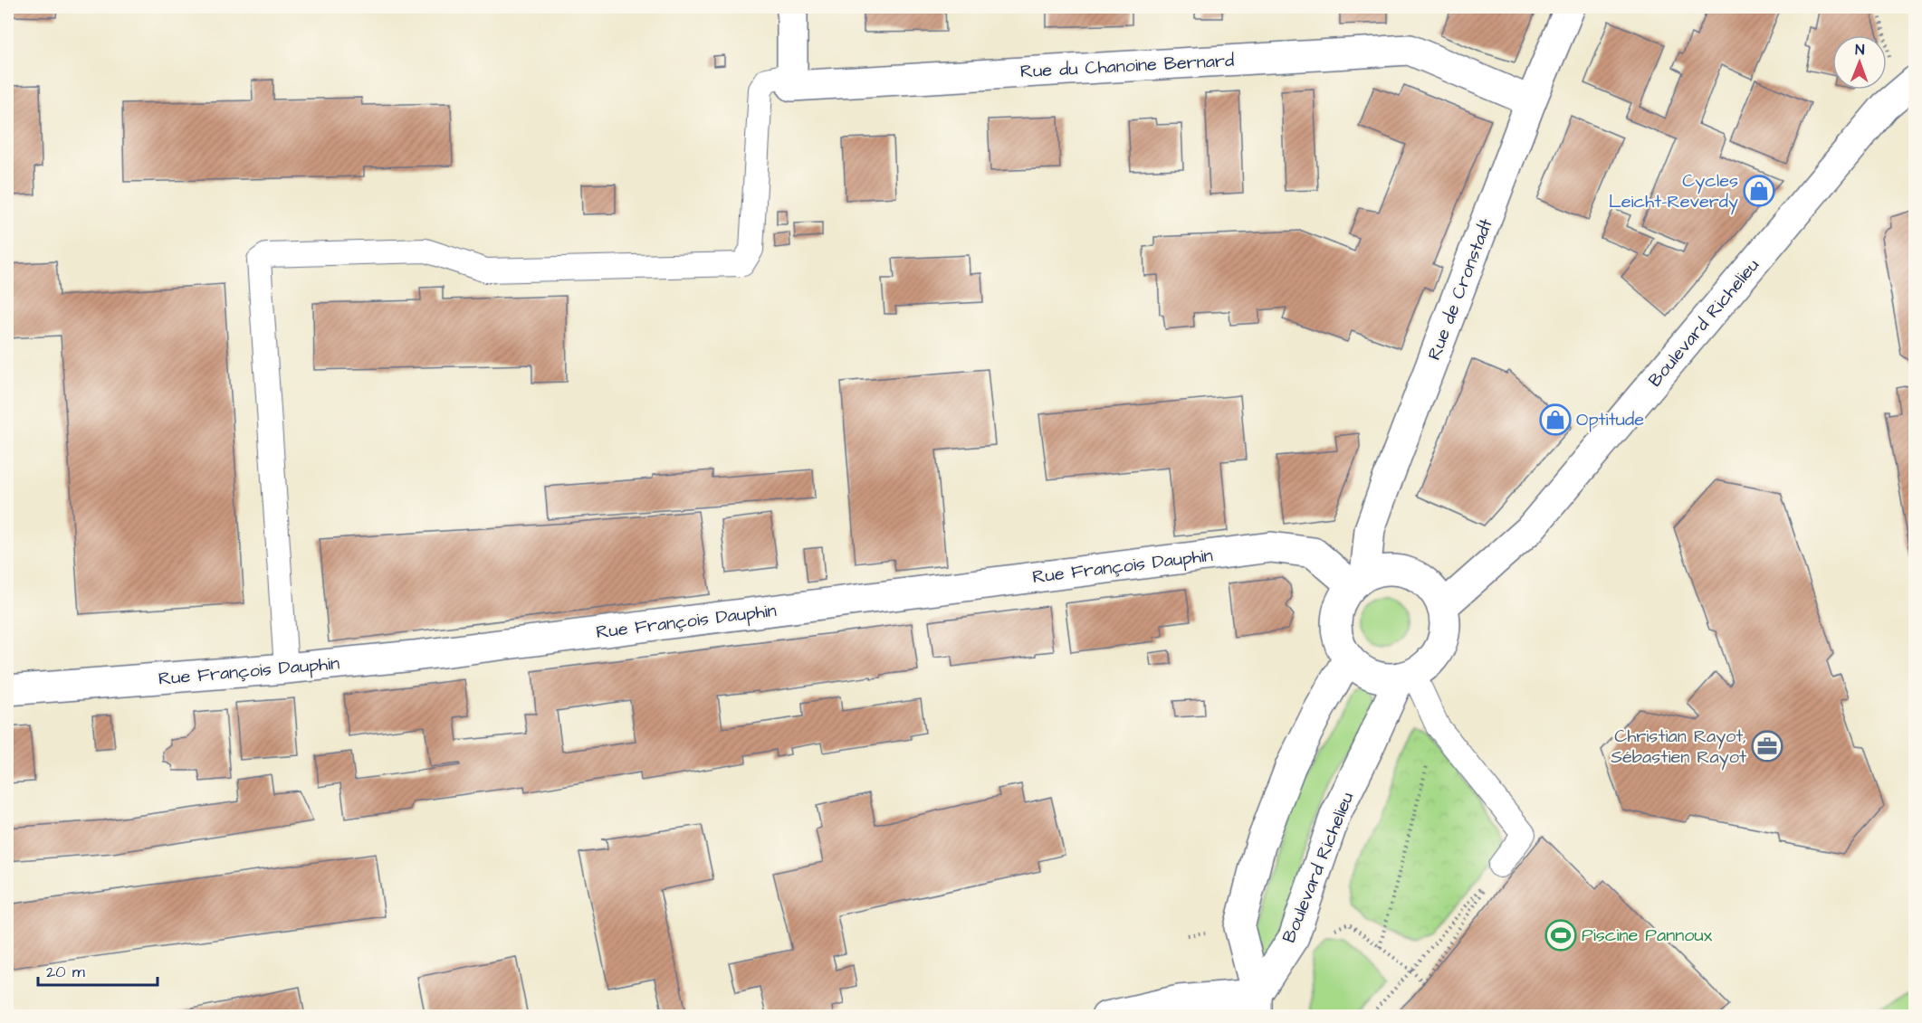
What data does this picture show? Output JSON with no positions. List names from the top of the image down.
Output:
{
  "streets": {
    "street": [
      "Rue du Chanoine Bernard",
      "Rue de Cronstadt",
      "Boulevard Richelieu",
      "Rue François Dauphin"
    ]
  },
  "crossings": [
    ["Rue du Chanoine Bernard", "Rue de Cronstadt"],
    ["Rue de Cronstadt", "Boulevard Richelieu"],
    ["Rue de Cronstadt", "Rue François Dauphin"],
    ["Boulevard Richelieu", "Rue François Dauphin"]
  ],
  "places": {
    "shop": ["Cycles Leicht-Reverdy", "Optitude"],
    "office": ["Christian Rayot, Sébastien Rayot"],
    "sports": ["Piscine Pannoux"]
  },
  "scale_bar": "20 m",
  "north": "top"
}
